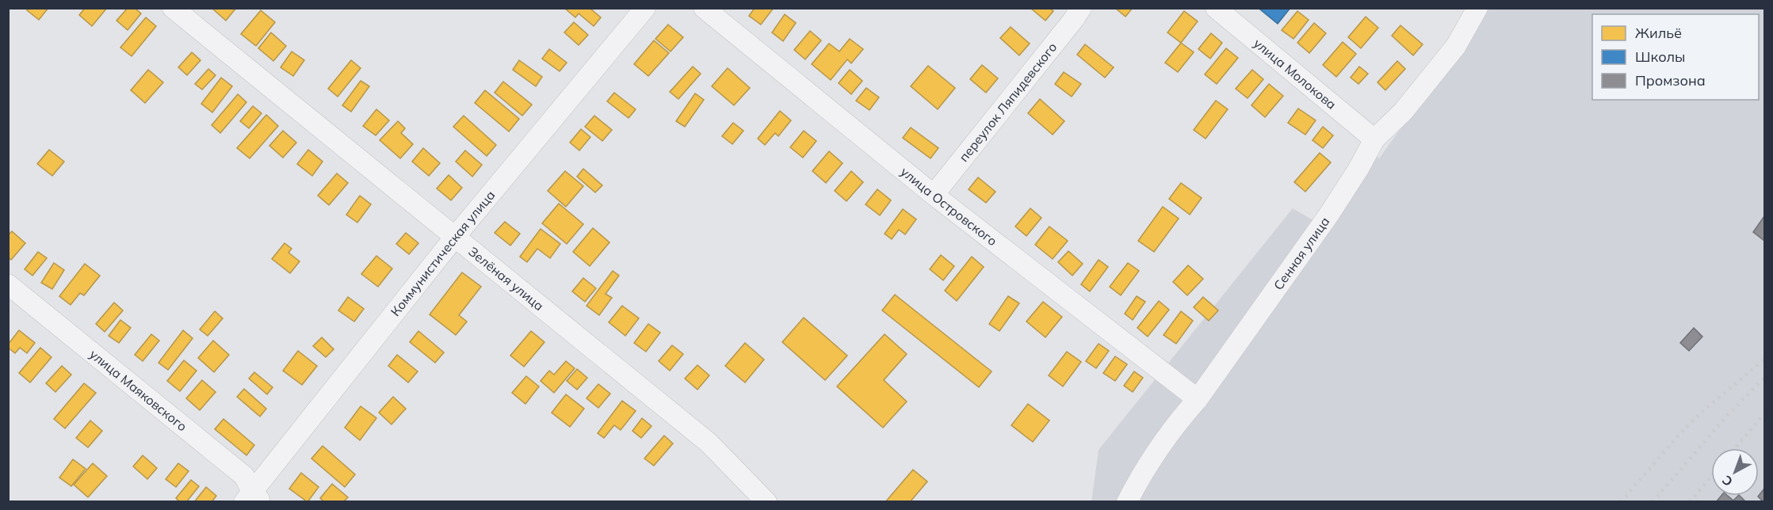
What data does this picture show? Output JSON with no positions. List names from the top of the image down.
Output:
{
  "streets": {
    "street": [
      "улица Молокова",
      "переулок Ляпидевского",
      "улица Островского",
      "Коммунистическая улица",
      "Сенная улица",
      "Зелёная улица",
      "улица Маяковского"
    ]
  },
  "crossings": [
    ["улица Молокова", "Сенная улица"],
    ["переулок Ляпидевского", "улица Островского"],
    ["улица Островского", "Сенная улица"],
    ["Коммунистическая улица", "Зелёная улица"],
    ["Коммунистическая улица", "улица Маяковского"]
  ],
  "legend": ["Жильё", "Школы", "Промзона"],
  "north": "bottom left"
}
